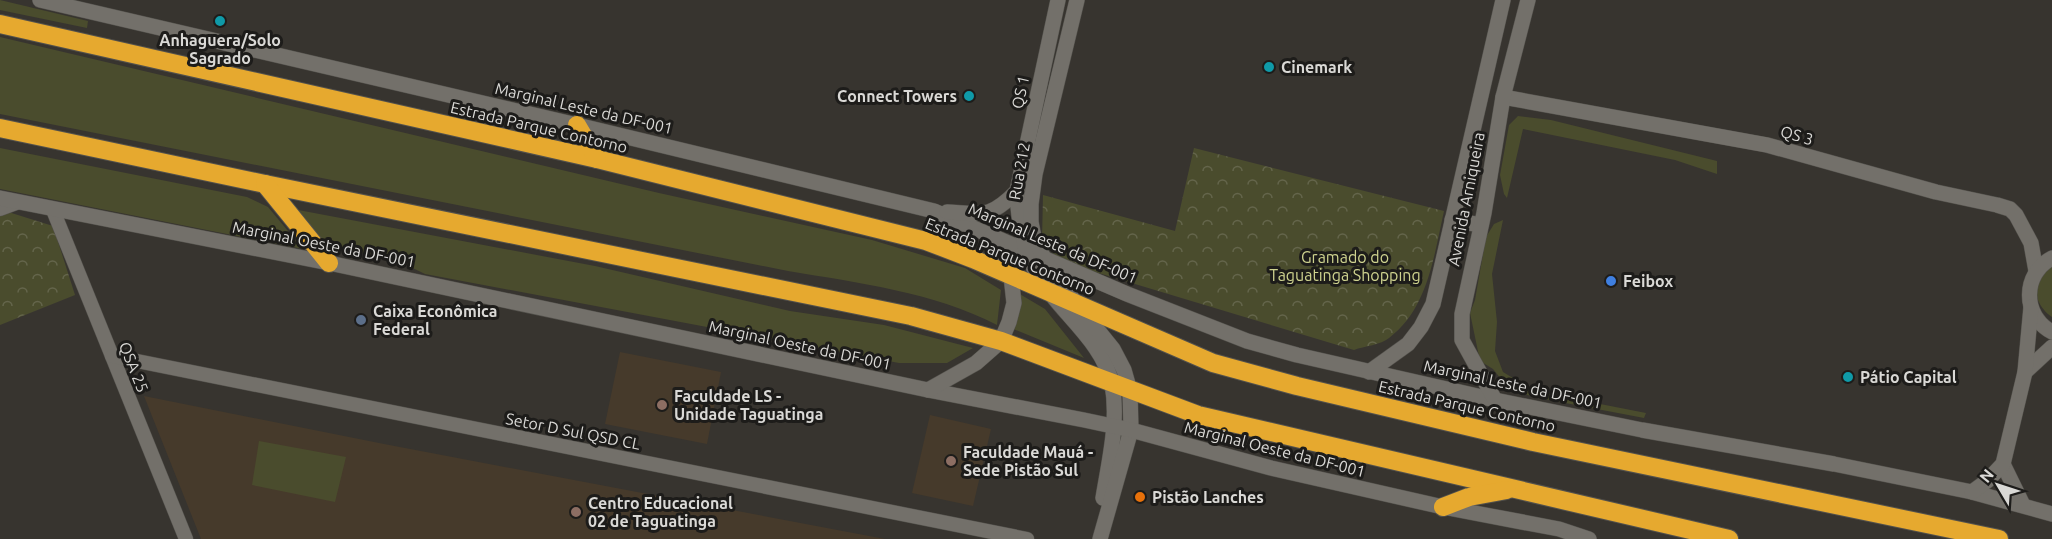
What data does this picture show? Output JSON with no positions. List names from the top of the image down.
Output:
{
  "streets": {
    "highway": ["Estrada Parque Contorno"],
    "main road": [
      "QS 1",
      "Marginal Leste da DF-001",
      "QS 3",
      "Rua 212",
      "Avenida Arniqueira",
      "Marginal Oeste da DF-001"
    ],
    "street": ["QSA 25", "Setor D Sul QSD CL"]
  },
  "crossings": [
    ["QS 1", "Rua 212"],
    ["Marginal Leste da DF-001", "Rua 212"],
    ["Marginal Leste da DF-001", "Avenida Arniqueira"],
    ["Estrada Parque Contorno", "Rua 212"],
    ["QS 3", "Avenida Arniqueira"],
    ["Rua 212", "Marginal Oeste da DF-001"],
    ["Marginal Oeste da DF-001", "QSA 25"],
    ["QSA 25", "Setor D Sul QSD CL"]
  ],
  "parks": ["Gramado do Taguatinga Shopping"],
  "places": [
    "Anhaguera/Solo Sagrado",
    "Cinemark",
    "Connect Towers",
    "Feibox",
    "Caixa Econômica Federal",
    "Pátio Capital",
    "Faculdade LS - Unidade Taguatinga",
    "Faculdade Mauá - Sede Pistão Sul",
    "Pistão Lanches",
    "Centro Educacional 02 de Taguatinga"
  ],
  "north": "top left"
}
